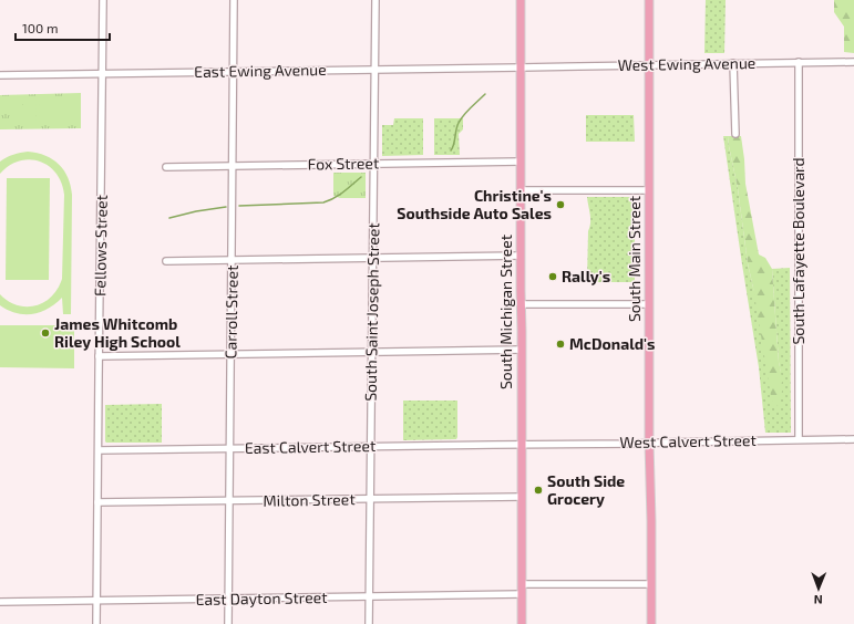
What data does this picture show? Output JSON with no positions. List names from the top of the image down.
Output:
{
  "streets": {
    "main road": ["South Main Street", "South Michigan Street"],
    "street": [
      "West Ewing Avenue",
      "East Ewing Avenue",
      "Fox Street",
      "Fellows Street",
      "South Lafayette Boulevard",
      "Carroll Street",
      "South Saint Joseph Street",
      "West Calvert Street",
      "East Calvert Street",
      "Milton Street",
      "East Dayton Street"
    ]
  },
  "crossings": [
    ["West Ewing Avenue", "East Ewing Avenue"],
    ["West Ewing Avenue", "South Lafayette Boulevard"],
    ["West Ewing Avenue", "South Main Street"],
    ["West Ewing Avenue", "South Michigan Street"],
    ["East Ewing Avenue", "Fellows Street"],
    ["East Ewing Avenue", "Carroll Street"],
    ["East Ewing Avenue", "South Saint Joseph Street"],
    ["East Ewing Avenue", "South Michigan Street"],
    ["Fox Street", "Carroll Street"],
    ["Fox Street", "South Saint Joseph Street"],
    ["Fox Street", "South Michigan Street"],
    ["Fellows Street", "East Calvert Street"],
    ["Fellows Street", "Milton Street"],
    ["Fellows Street", "East Dayton Street"],
    ["South Lafayette Boulevard", "West Calvert Street"],
    ["South Main Street", "West Calvert Street"],
    ["Carroll Street", "East Calvert Street"],
    ["Carroll Street", "Milton Street"],
    ["Carroll Street", "East Dayton Street"],
    ["South Saint Joseph Street", "East Calvert Street"],
    ["South Saint Joseph Street", "Milton Street"],
    ["South Saint Joseph Street", "East Dayton Street"],
    ["South Michigan Street", "West Calvert Street"],
    ["South Michigan Street", "East Calvert Street"],
    ["South Michigan Street", "Milton Street"],
    ["South Michigan Street", "East Dayton Street"],
    ["West Calvert Street", "East Calvert Street"]
  ],
  "places": [
    "Christine's Southside Auto Sales",
    "Rally's",
    "James Whitcomb Riley High School",
    "McDonald's",
    "South Side Grocery"
  ],
  "scale_bar": "100 m",
  "north": "bottom"
}
